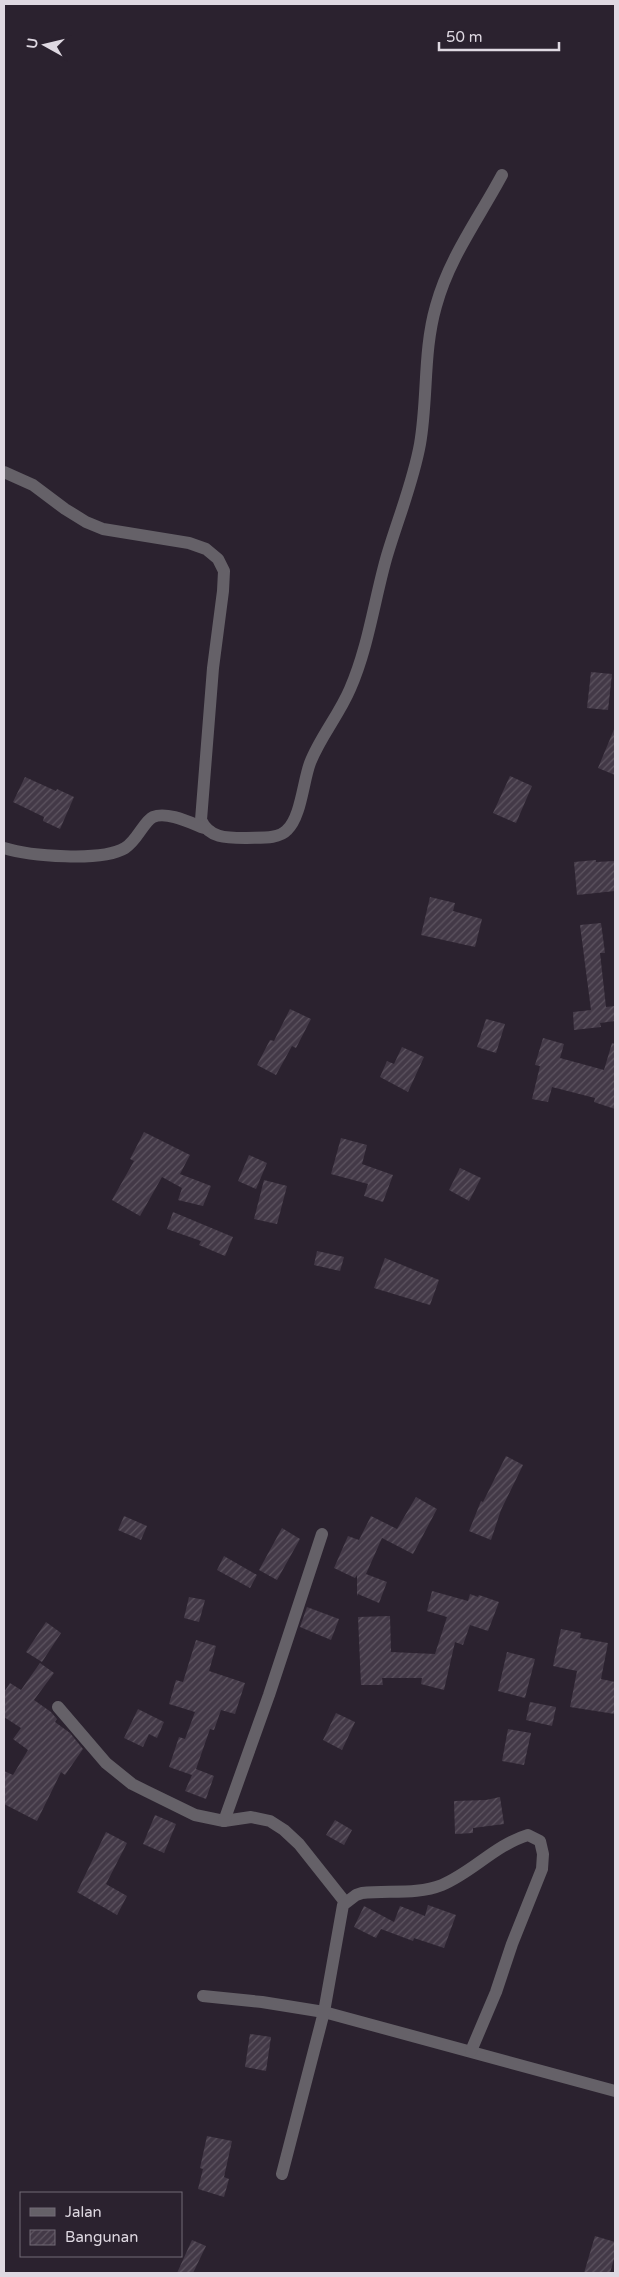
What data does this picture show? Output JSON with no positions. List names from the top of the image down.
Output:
{
  "legend": ["Jalan", "Bangunan"],
  "scale_bar": "50 m",
  "north": "left"
}
